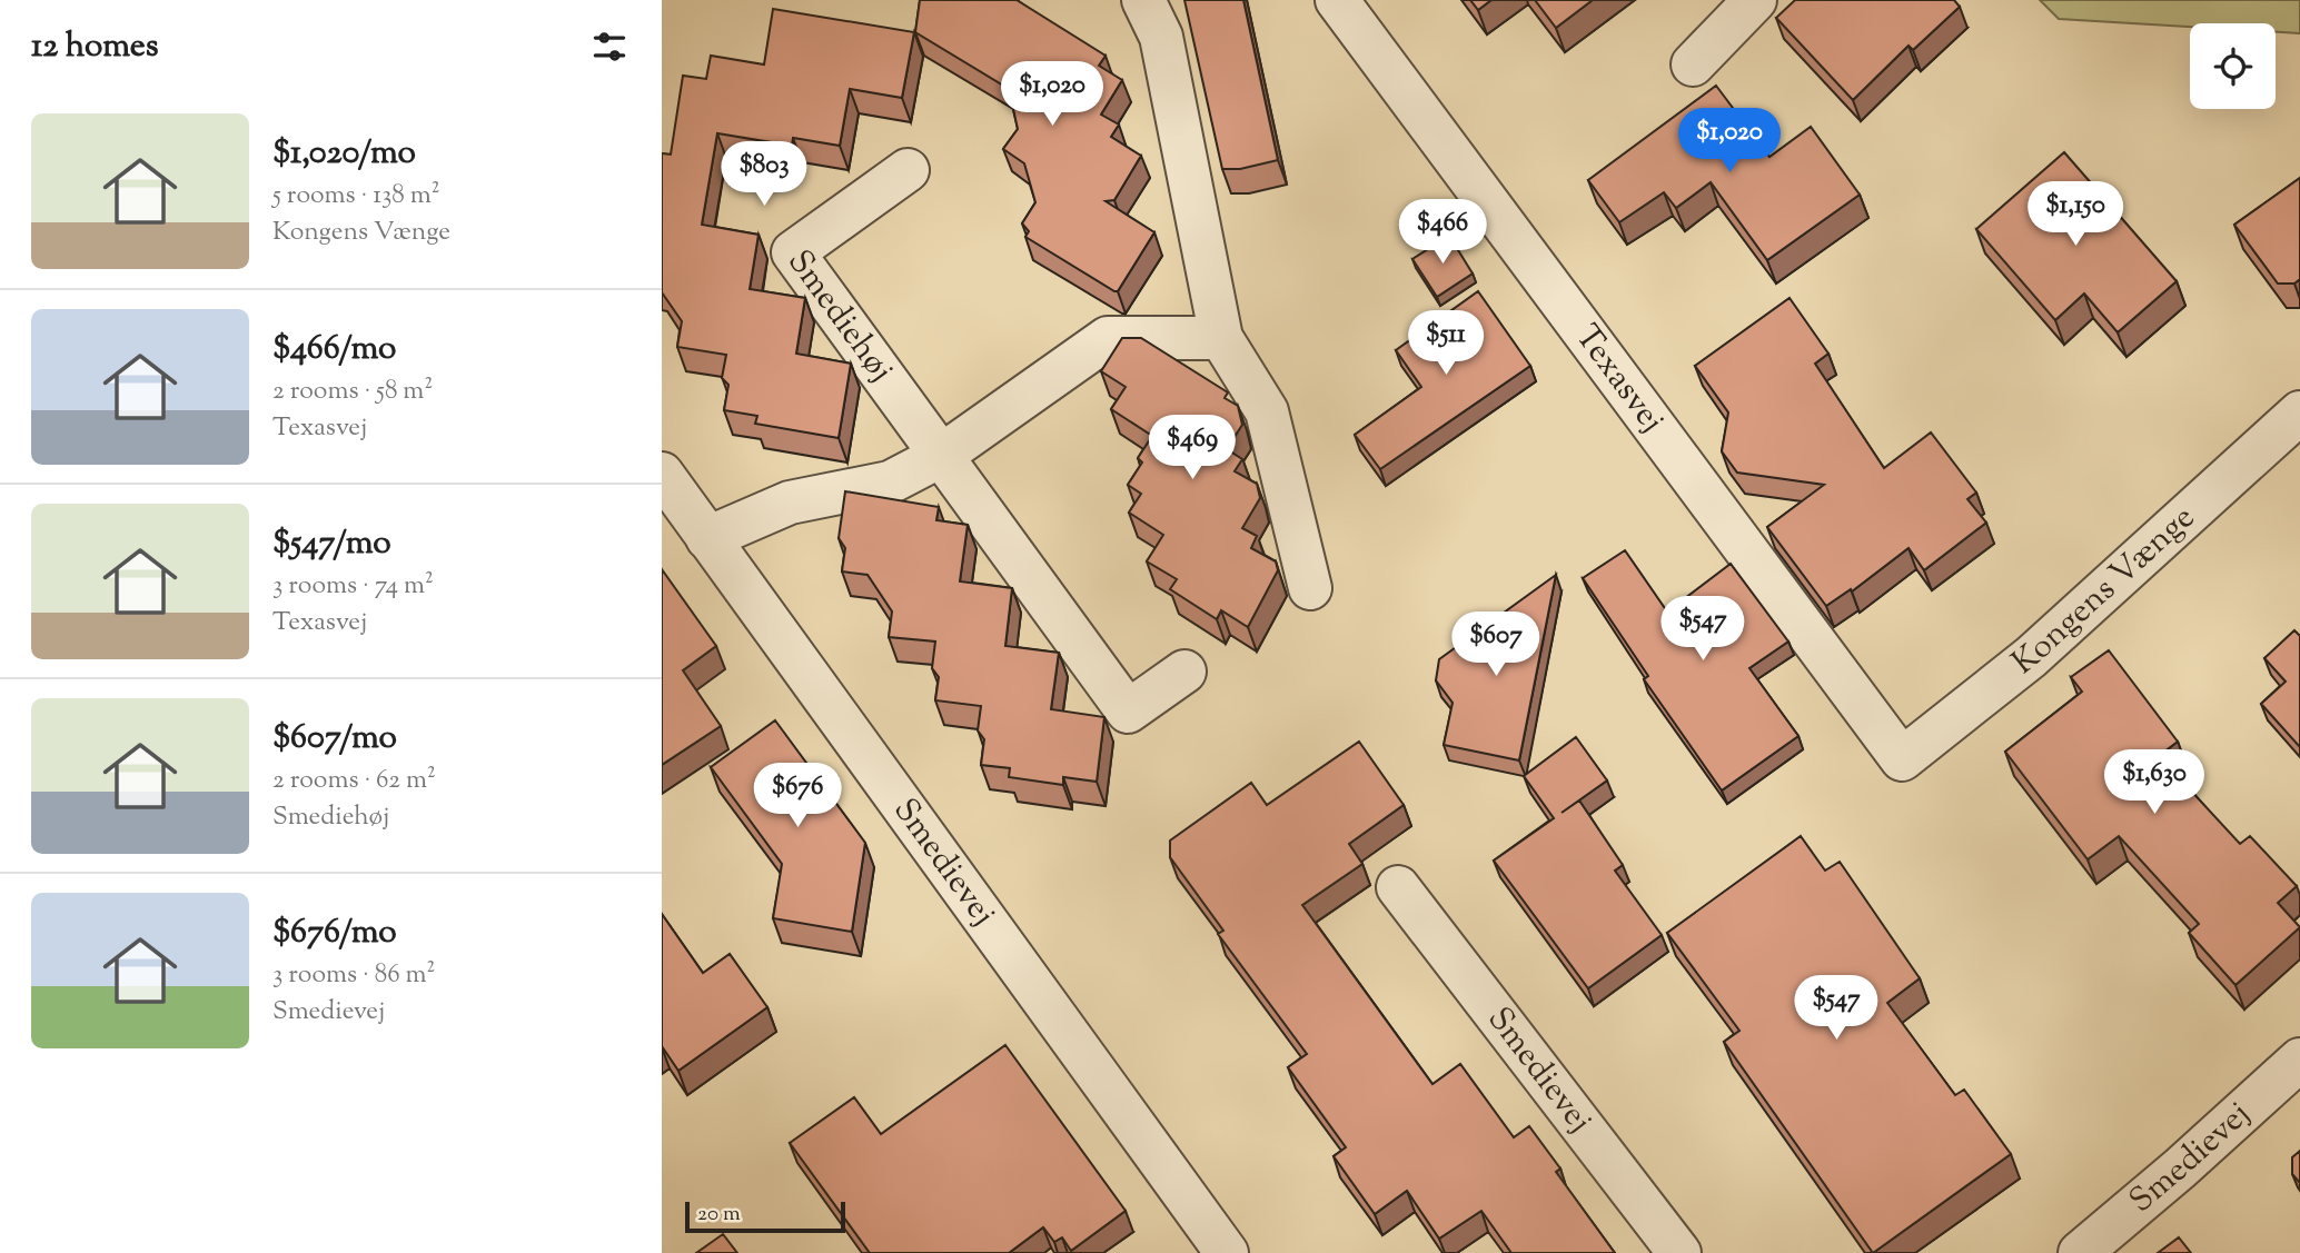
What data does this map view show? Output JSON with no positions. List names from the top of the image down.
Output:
{
  "streets": {
    "street": [
      "Smediehøj",
      "Texasvej",
      "Kongens Vænge",
      "Smedievej"
    ]
  },
  "crossings": [
    ["Texasvej", "Kongens Vænge"]
  ],
  "scale_bar": "20 m",
  "page": {
    "heading": "12 homes",
    "price": [
      "$1,020",
      "$1,020",
      "$803",
      "$1,150",
      "$466",
      "$511",
      "$469",
      "$547",
      "$607",
      "$1,630",
      "$676",
      "$547"
    ],
    "list": [
      {
        "name": "$1,020/mo",
        "note": "5 rooms · 138 m² · Kongens Vænge"
      },
      {
        "name": "$466/mo",
        "note": "2 rooms · 58 m² · Texasvej"
      },
      {
        "name": "$547/mo",
        "note": "3 rooms · 74 m² · Texasvej"
      },
      {
        "name": "$607/mo",
        "note": "2 rooms · 62 m² · Smediehøj"
      },
      {
        "name": "$676/mo",
        "note": "3 rooms · 86 m² · Smedievej"
      }
    ],
    "scale": "20 m"
  }
}
